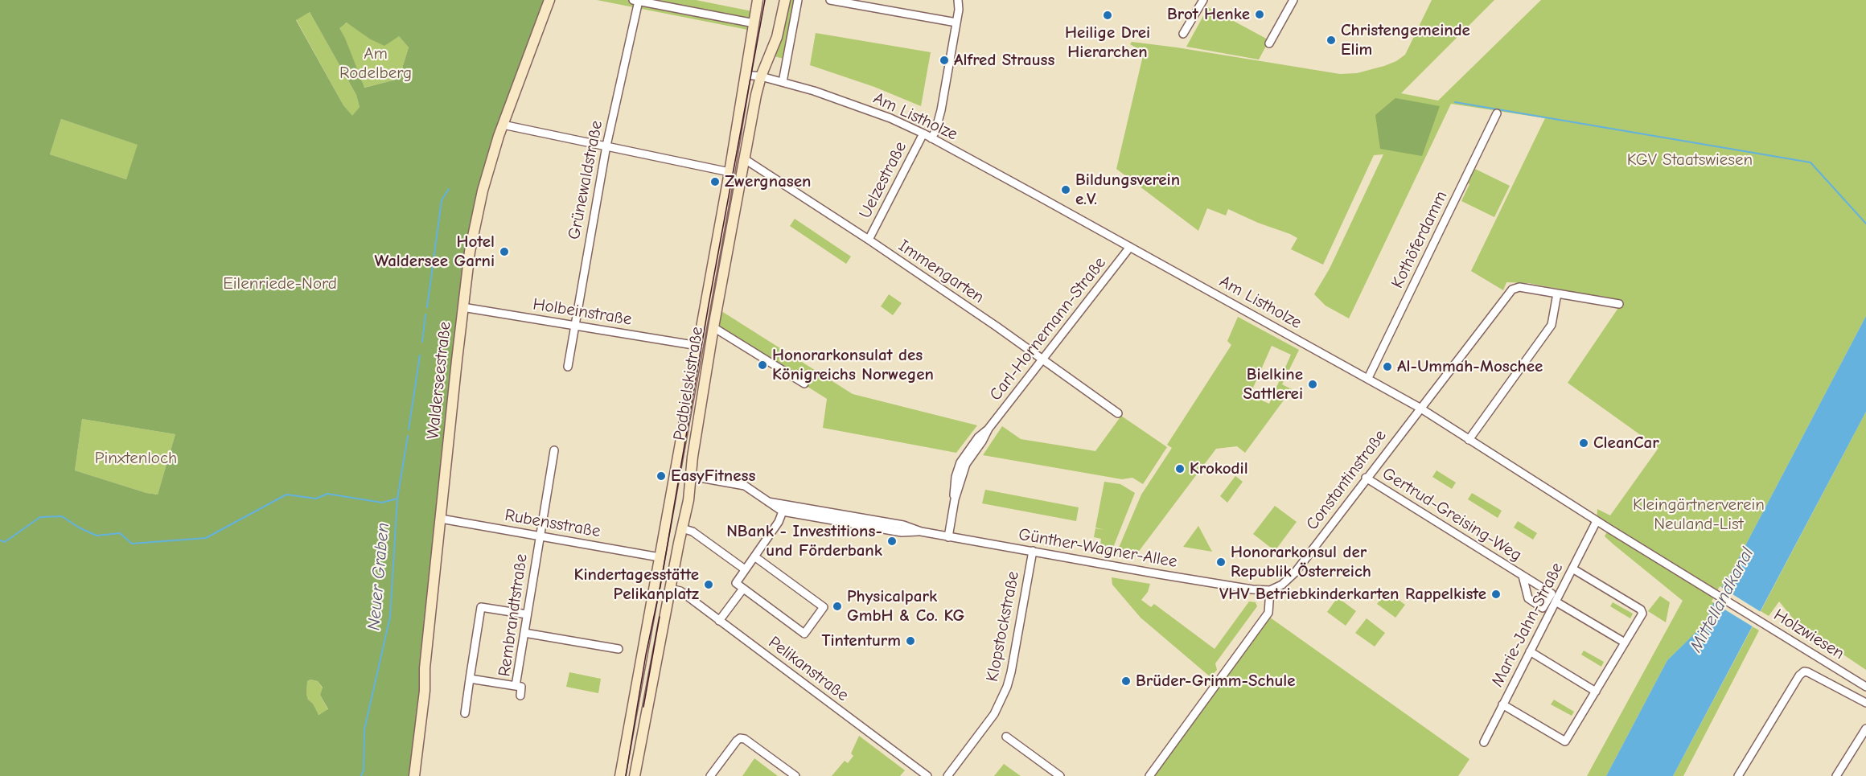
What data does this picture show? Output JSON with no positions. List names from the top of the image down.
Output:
{
  "streets": {
    "main road": ["Walderseestraße", "Podbielskistraße"],
    "street": [
      "Am Listholze",
      "Grünewaldstraße",
      "Uelzestraße",
      "Kothöferdamm",
      "Immengarten",
      "Holbeinstraße",
      "Carl-Hornemann-Straße",
      "Constantinstraße",
      "Gertrud-Greising-Weg",
      "Rubensstraße",
      "Günther-Wagner-Allee",
      "Rembrandtstraße",
      "Marie-Jahn-Straße",
      "Klopstockstraße",
      "Holzwiesen",
      "Pelikanstraße"
    ]
  },
  "crossings": [
    ["Am Listholze", "Uelzestraße"],
    ["Am Listholze", "Kothöferdamm"],
    ["Am Listholze", "Carl-Hornemann-Straße"],
    ["Am Listholze", "Podbielskistraße"],
    ["Am Listholze", "Constantinstraße"],
    ["Am Listholze", "Marie-Jahn-Straße"],
    ["Am Listholze", "Holzwiesen"],
    ["Grünewaldstraße", "Holbeinstraße"],
    ["Uelzestraße", "Immengarten"],
    ["Immengarten", "Carl-Hornemann-Straße"],
    ["Immengarten", "Podbielskistraße"],
    ["Holbeinstraße", "Walderseestraße"],
    ["Holbeinstraße", "Podbielskistraße"],
    ["Carl-Hornemann-Straße", "Günther-Wagner-Allee"],
    ["Walderseestraße", "Rubensstraße"],
    ["Podbielskistraße", "Rubensstraße"],
    ["Podbielskistraße", "Günther-Wagner-Allee"],
    ["Podbielskistraße", "Pelikanstraße"],
    ["Constantinstraße", "Gertrud-Greising-Weg"],
    ["Constantinstraße", "Günther-Wagner-Allee"],
    ["Rubensstraße", "Rembrandtstraße"],
    ["Günther-Wagner-Allee", "Klopstockstraße"]
  ],
  "water": ["Neuer Graben", "Mittellandkanal"],
  "parks": [
    "Am Rodelberg",
    "KGV Staatswiesen",
    "Eilenriede-Nord",
    "Pinxtenloch",
    "Kleingärtnerverein Neuland-List"
  ],
  "places": [
    "Brot Henke",
    "Heilige Drei Hierarchen",
    "Christengemeinde Elim",
    "Alfred Strauss",
    "Zwergnasen",
    "Bildungsverein e.V.",
    "Hotel Waldersee Garni",
    "Honorarkonsulat des Königreichs Norwegen",
    "Al-Ummah-Moschee",
    "Bielkine Sattlerei",
    "CleanCar",
    "Krokodil",
    "EasyFitness",
    "NBank - Investitions- und Förderbank",
    "Honorarkonsul der Republik Österreich",
    "Kindertagesstätte Pelikanplatz",
    "VHV Betriebkinderkarten Rappelkiste",
    "Physicalpark GmbH & Co. KG",
    "Tintenturm",
    "Brüder-Grimm-Schule"
  ]
}
